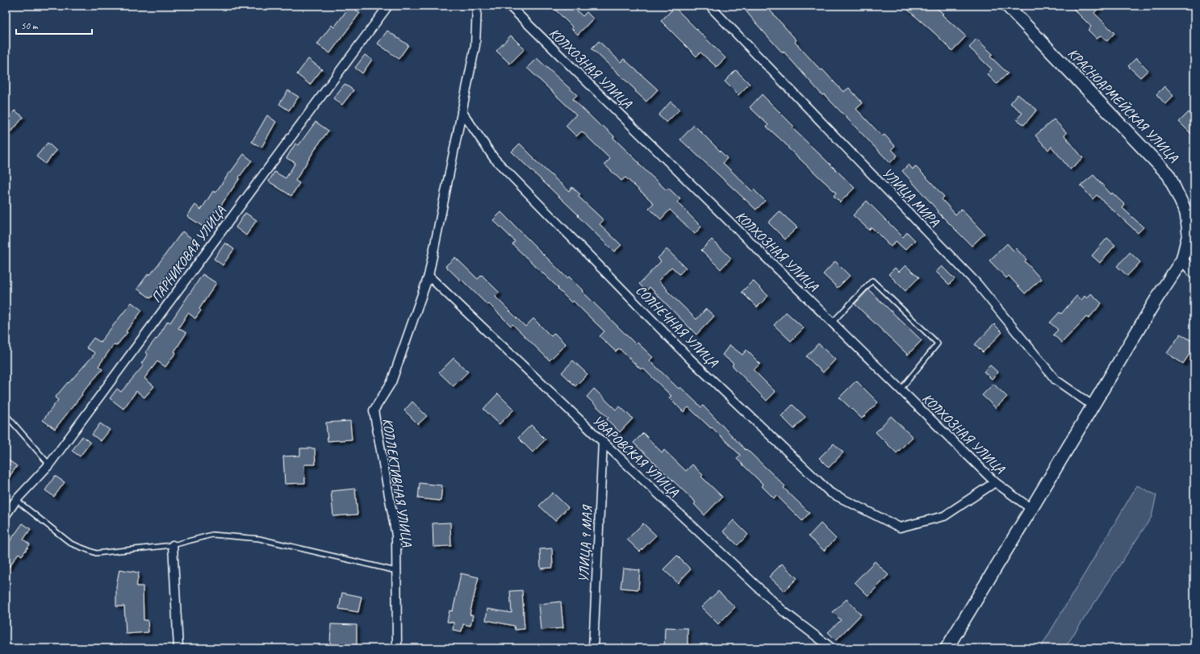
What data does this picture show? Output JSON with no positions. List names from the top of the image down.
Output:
{
  "streets": {
    "main road": ["КРАСНОАРМЕЙСКАЯ УЛИЦА"],
    "street": [
      "КОЛХОЗНАЯ УЛИЦА",
      "УЛИЦА МИРА",
      "ПАРНИКОВАЯ УЛИЦА",
      "СОЛНЕЧНАЯ УЛИЦА",
      "УВАРОВСКАЯ УЛИЦА",
      "КОЛЛЕКТИВНАЯ УЛИЦА",
      "УЛИЦА 9 МАЯ"
    ]
  },
  "crossings": [
    ["КОЛХОЗНАЯ УЛИЦА", "КРАСНОАРМЕЙСКАЯ УЛИЦА"],
    ["КОЛХОЗНАЯ УЛИЦА", "СОЛНЕЧНАЯ УЛИЦА"],
    ["КРАСНОАРМЕЙСКАЯ УЛИЦА", "УЛИЦА МИРА"],
    ["СОЛНЕЧНАЯ УЛИЦА", "КОЛЛЕКТИВНАЯ УЛИЦА"],
    ["УВАРОВСКАЯ УЛИЦА", "КОЛЛЕКТИВНАЯ УЛИЦА"],
    ["УВАРОВСКАЯ УЛИЦА", "УЛИЦА 9 МАЯ"]
  ],
  "scale_bar": "50 m"
}
